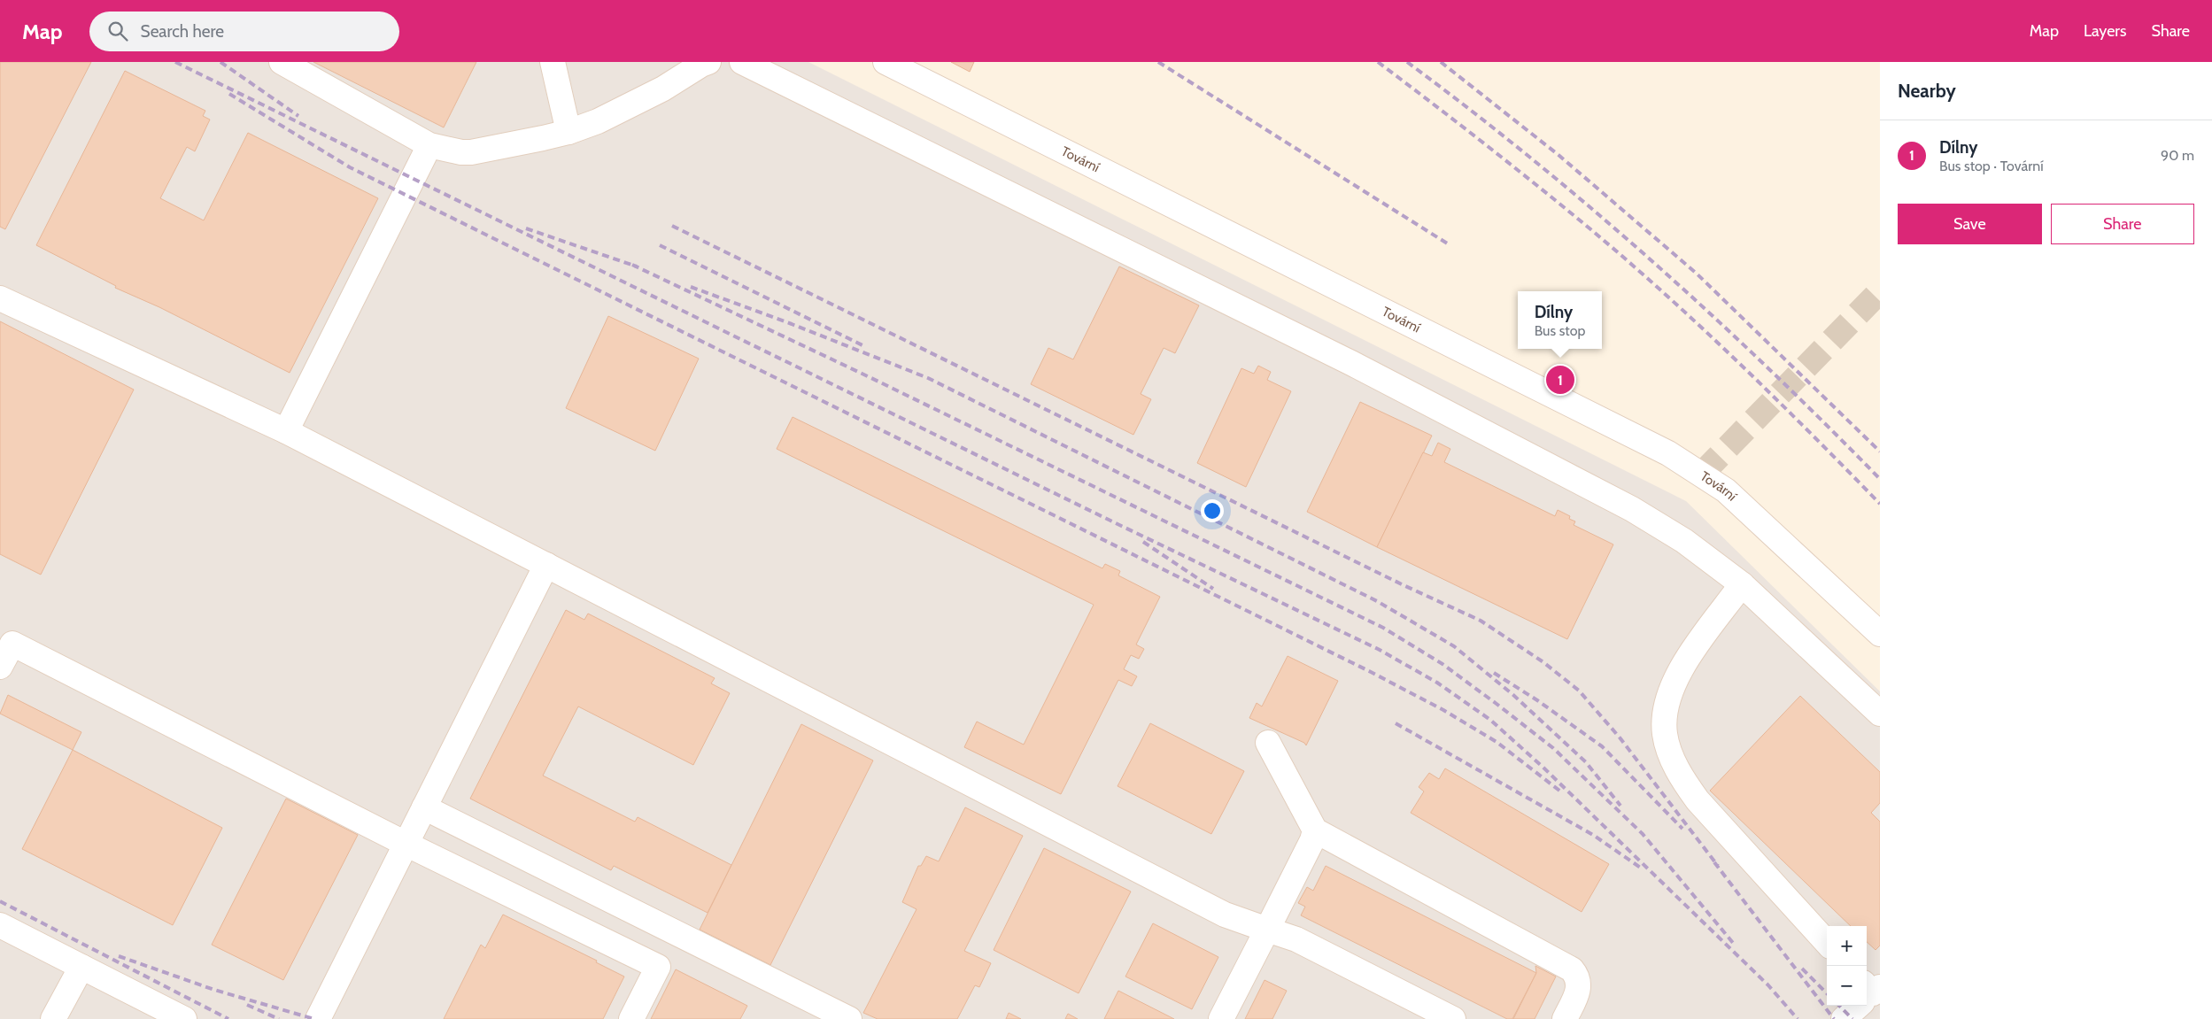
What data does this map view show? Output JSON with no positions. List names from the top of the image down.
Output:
{
  "streets": {
    "street": ["Tovární"]
  },
  "page": {
    "header": "Map",
    "search": "Search here",
    "nav": ["Map", "Layers", "Share"],
    "heading": "Nearby",
    "list": [
      {
        "mark": "1",
        "name": "Dílny",
        "note": "Bus stop · Tovární",
        "value": "90 m"
      }
    ],
    "buttons": ["Save", "Share"],
    "popup": ["Dílny", "Bus stop"],
    "pins": "1",
    "map_buttons": ["+", "−"]
  }
}
